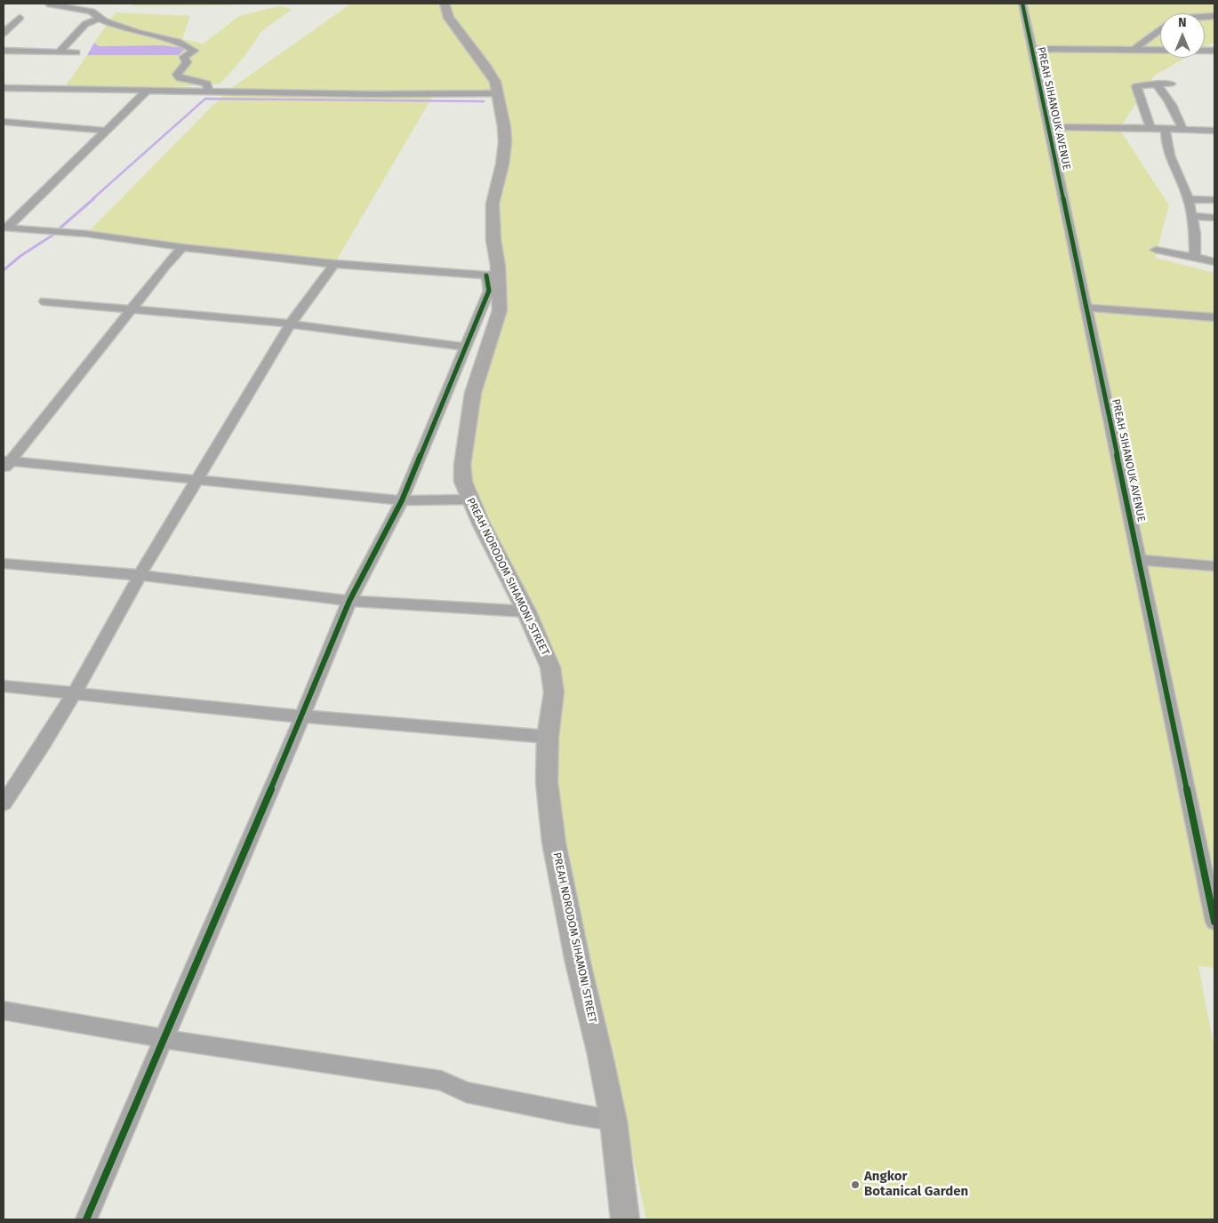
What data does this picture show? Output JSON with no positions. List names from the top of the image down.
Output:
{
  "streets": {
    "main road": ["PREAH NORODOM SIHAMONI STREET"],
    "street": ["PREAH SIHANOUK AVENUE"]
  },
  "places": ["Angkor Botanical Garden"],
  "north": "top"
}
